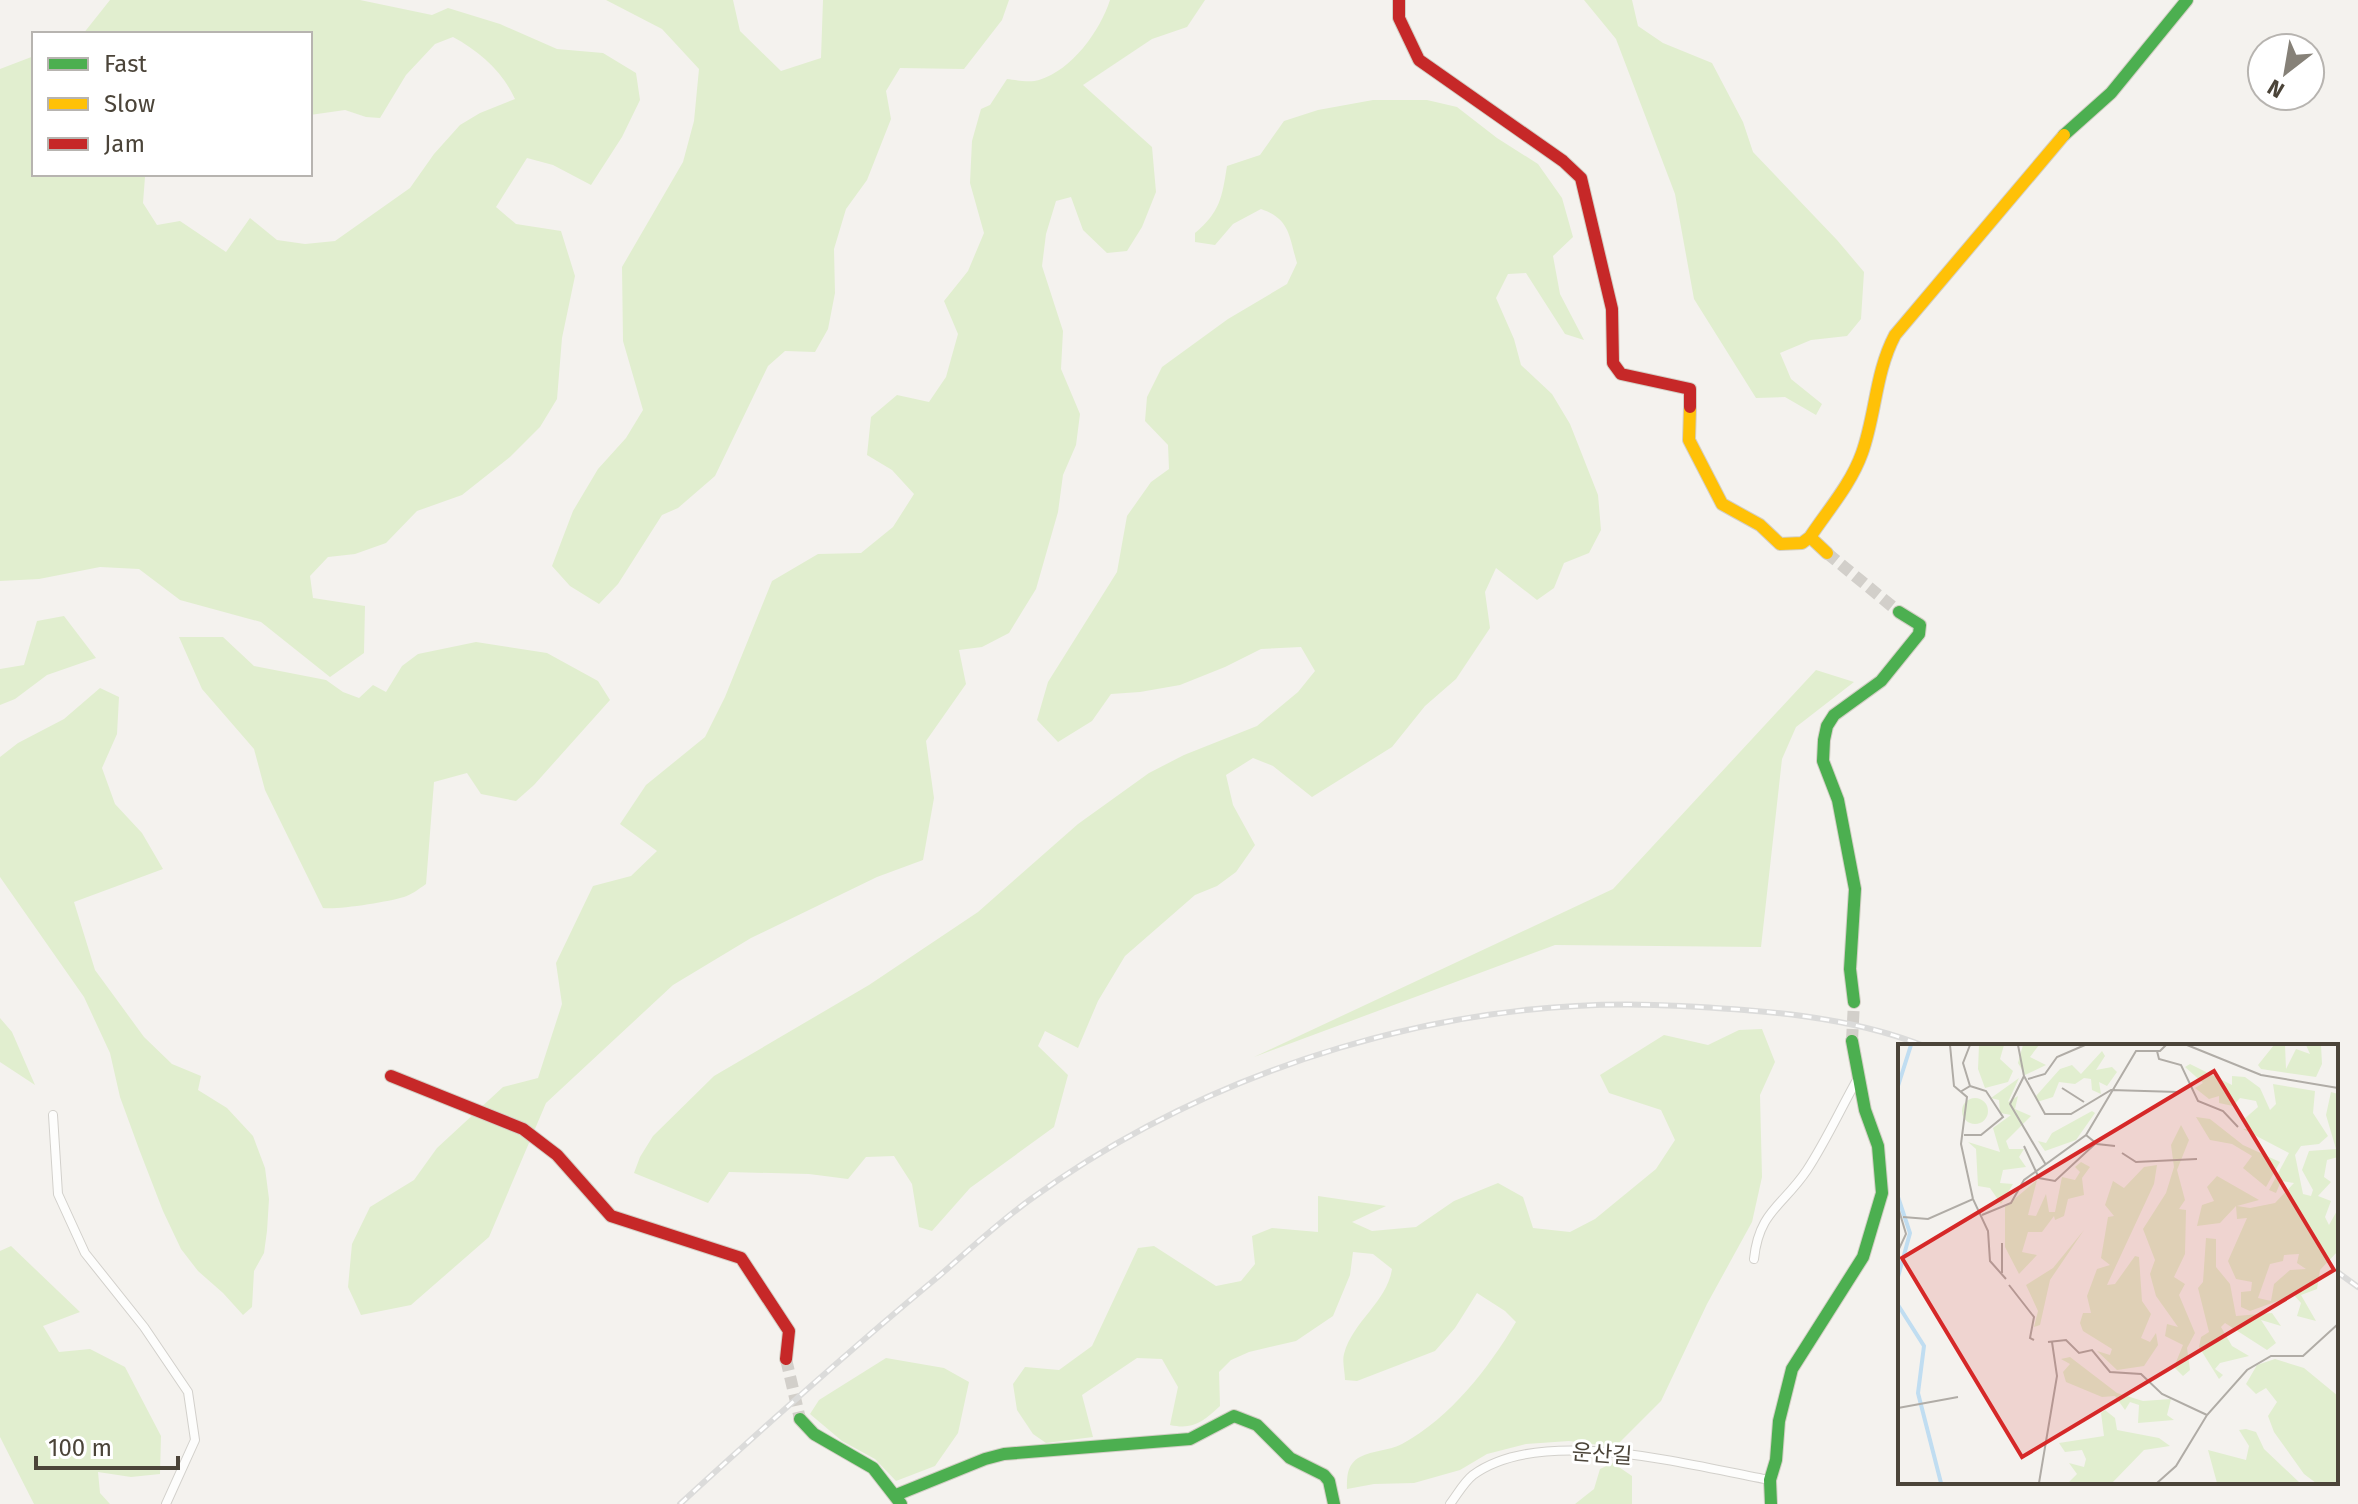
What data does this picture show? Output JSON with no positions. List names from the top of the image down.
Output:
{
  "streets": {
    "street": ["운산길"]
  },
  "legend": ["Fast", "Slow", "Jam"],
  "scale_bar": "100 m",
  "north": "bottom left"
}
